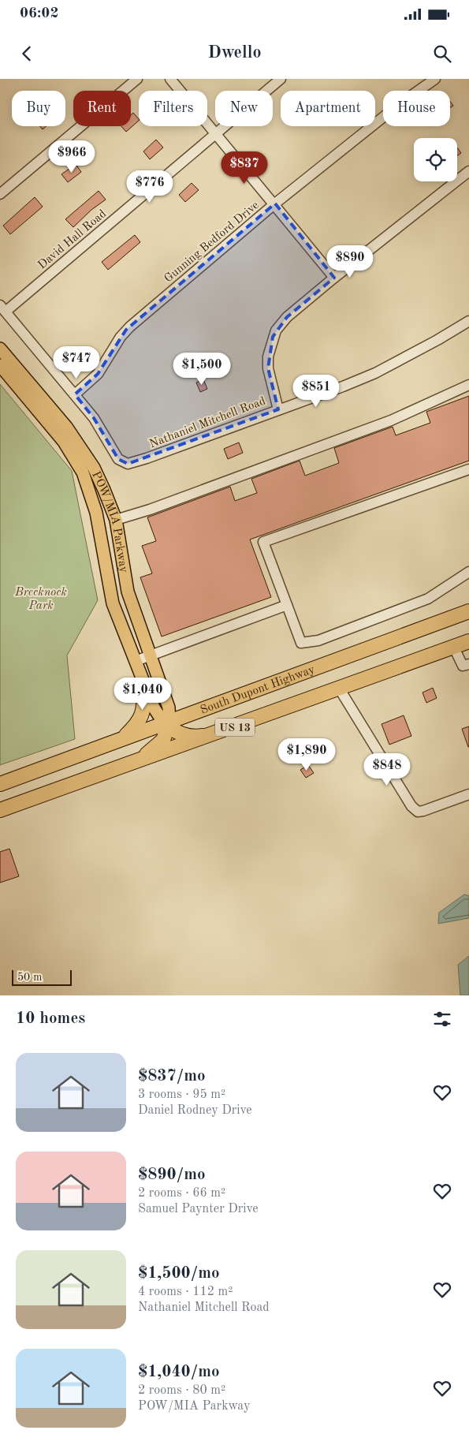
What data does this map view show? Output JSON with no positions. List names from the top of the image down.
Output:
{
  "streets": {
    "highway": ["South Dupont Highway", "US 13"],
    "main road": ["POW/MIA Parkway"],
    "street": ["David Hall Road", "Gunning Bedford Drive", "Nathaniel Mitchell Road"]
  },
  "crossings": [
    ["David Hall Road", "Nathaniel Mitchell Road"],
    ["Gunning Bedford Drive", "Nathaniel Mitchell Road"],
    ["POW/MIA Parkway", "South Dupont Highway"]
  ],
  "parks": ["Brecknock Park"],
  "scale_bar": "50 m",
  "page": {
    "status": "06:02",
    "header": "Dwello",
    "chip": [
      "Buy",
      "Rent",
      "Filters",
      "New",
      "Apartment",
      "House"
    ],
    "price": [
      "$966",
      "$837",
      "$776",
      "$890",
      "$747",
      "$1,500",
      "$851",
      "$1,040",
      "$1,890",
      "$848"
    ],
    "scale": "50 m",
    "heading": "10 homes",
    "list": [
      {
        "name": "$837/mo",
        "note": "3 rooms · 95 m² · Daniel Rodney Drive"
      },
      {
        "name": "$890/mo",
        "note": "2 rooms · 66 m² · Samuel Paynter Drive"
      },
      {
        "name": "$1,500/mo",
        "note": "4 rooms · 112 m² · Nathaniel Mitchell Road"
      },
      {
        "name": "$1,040/mo",
        "note": "2 rooms · 80 m² · POW/MIA Parkway"
      }
    ]
  }
}
